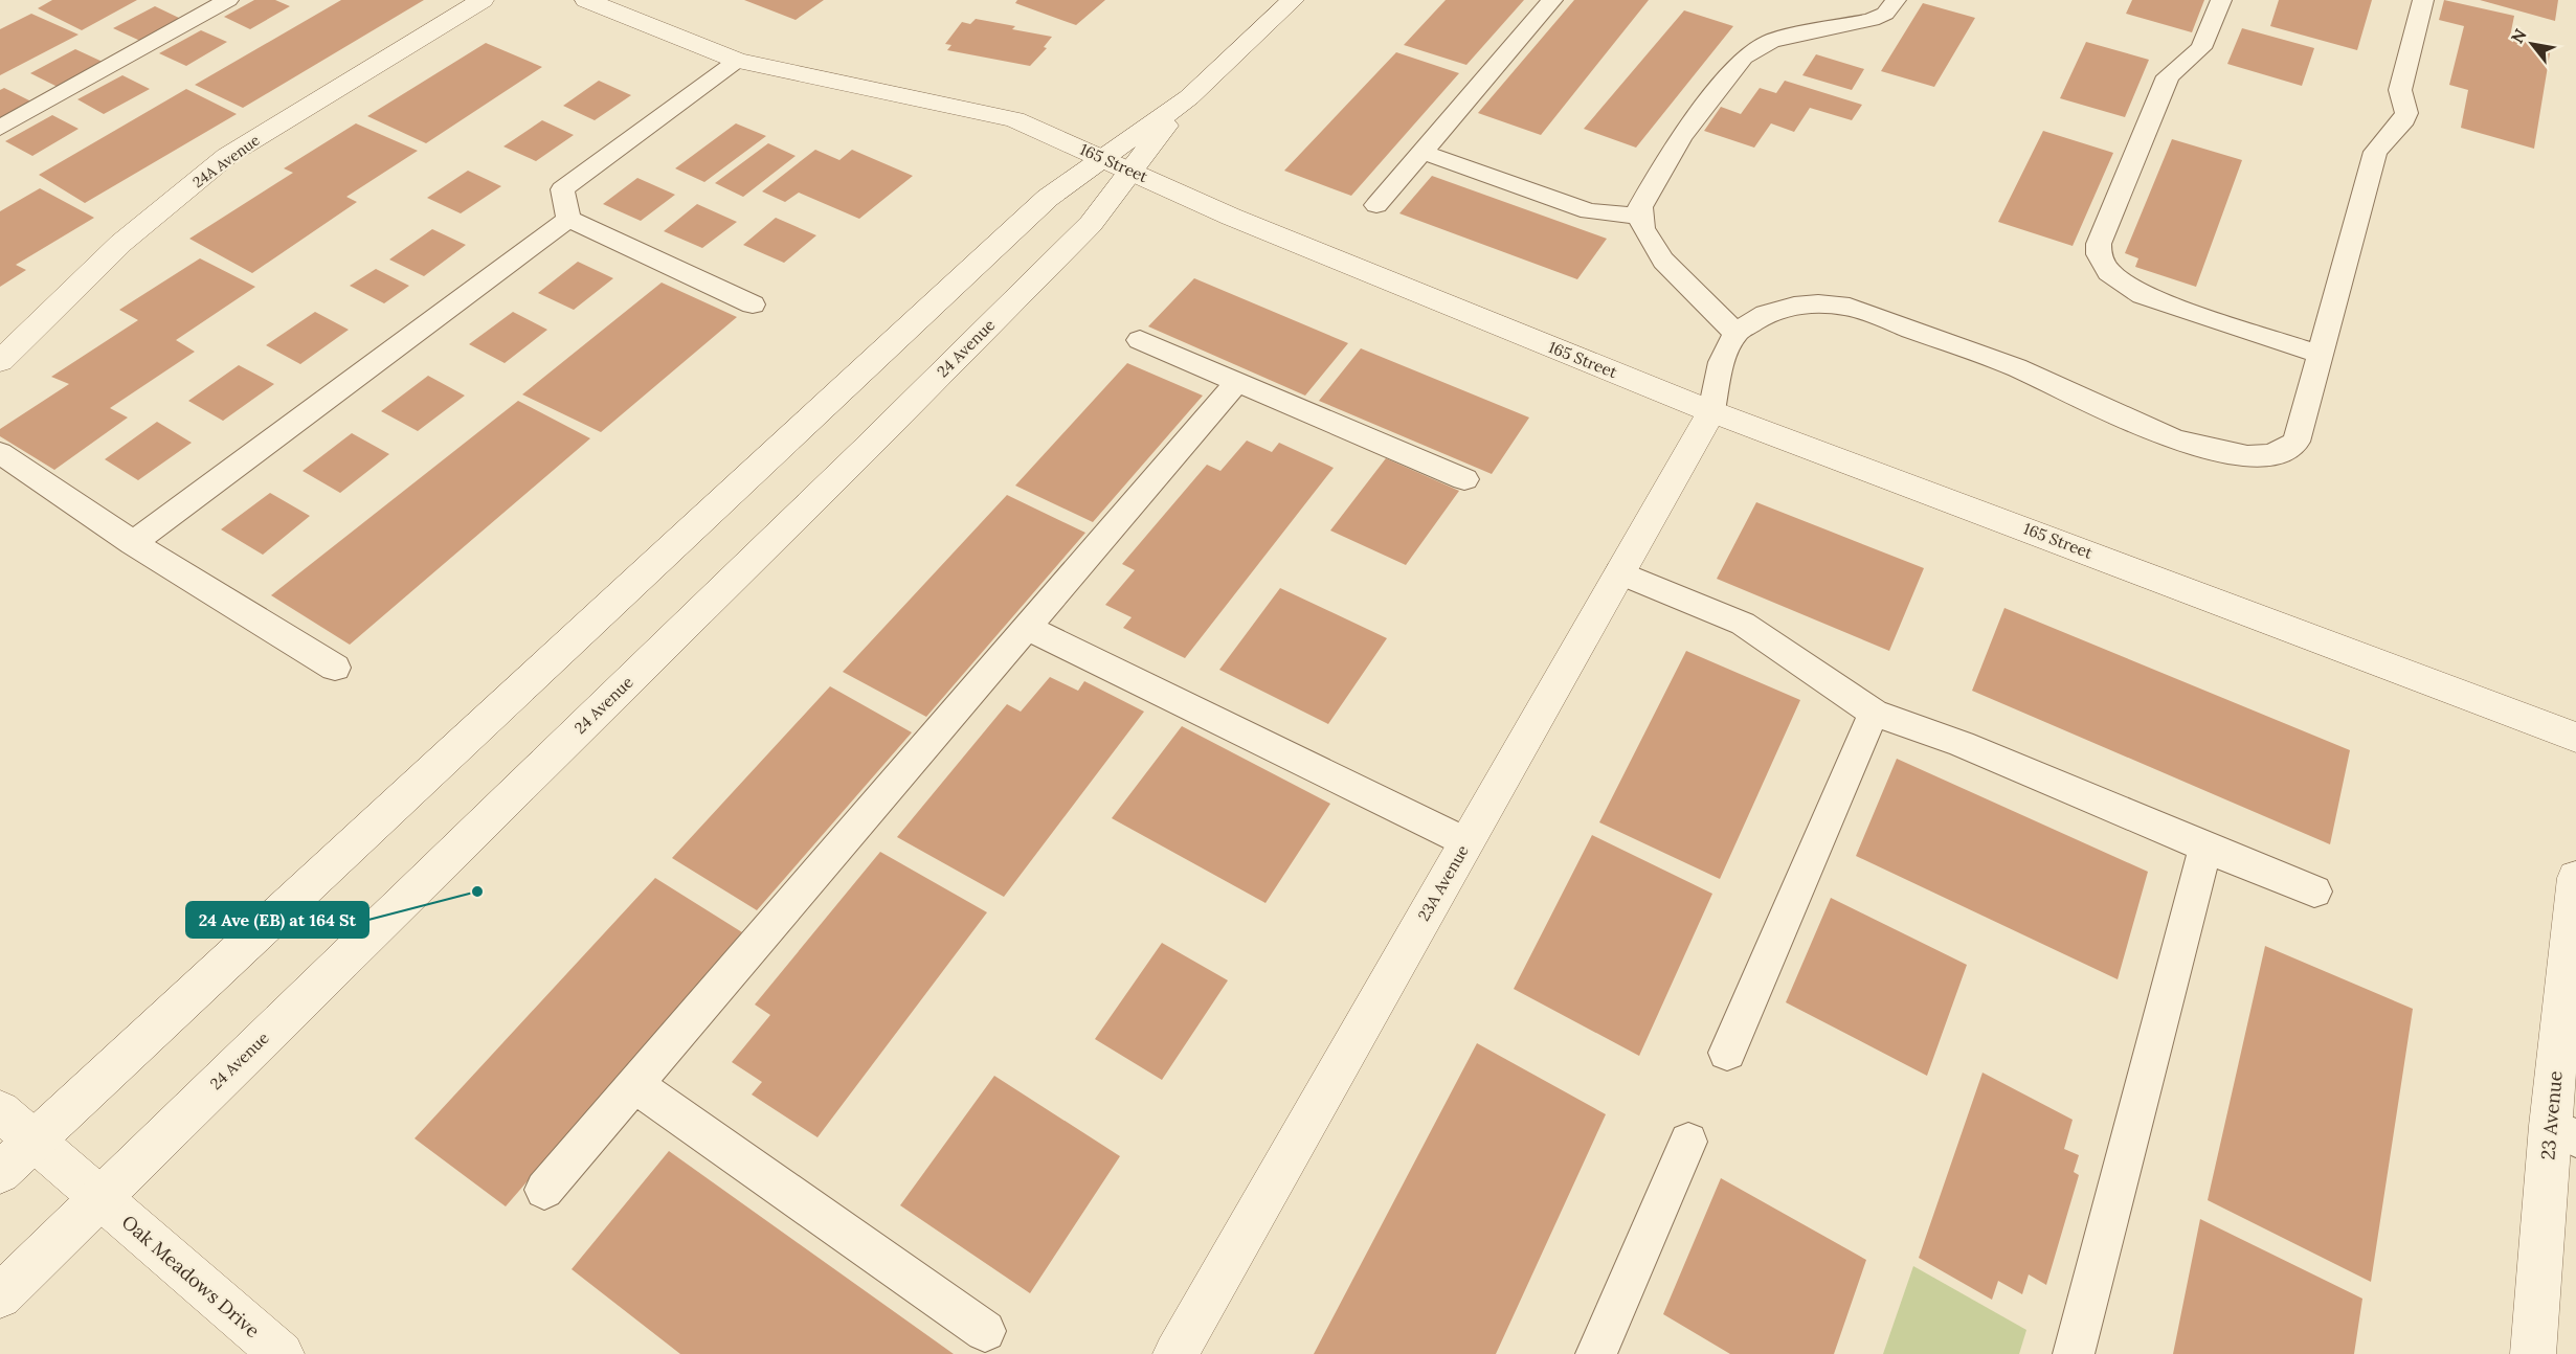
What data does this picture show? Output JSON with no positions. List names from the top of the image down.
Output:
{
  "streets": {
    "street": [
      "24A Avenue",
      "165 Street",
      "24 Avenue",
      "23A Avenue",
      "23 Avenue",
      "Oak Meadows Drive"
    ]
  },
  "crossings": [
    ["165 Street", "24 Avenue"],
    ["165 Street", "23A Avenue"],
    ["24 Avenue", "Oak Meadows Drive"]
  ],
  "places": ["24 Ave (EB) at 164 St"],
  "north": "top left"
}
